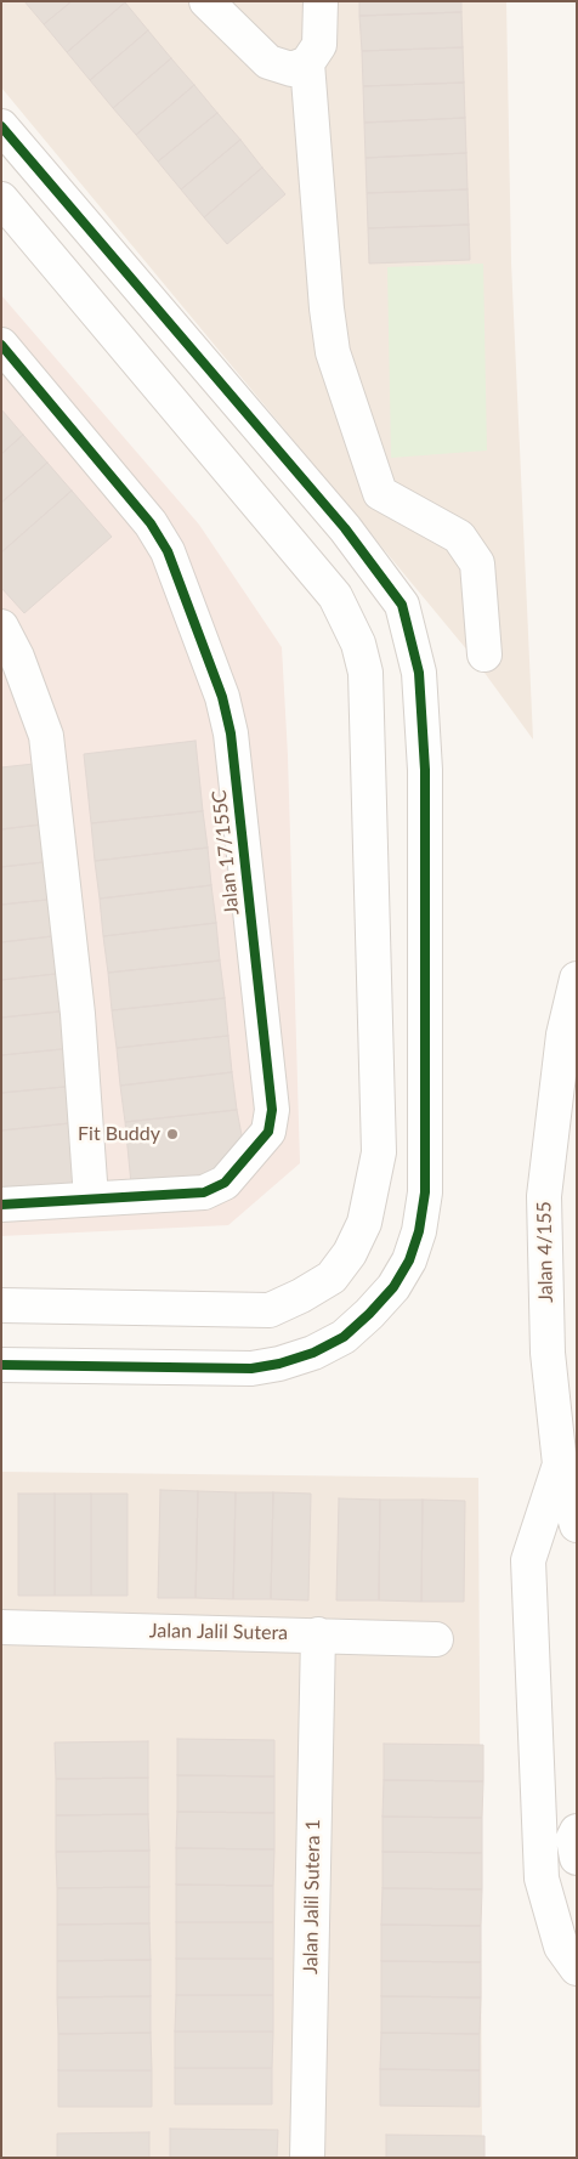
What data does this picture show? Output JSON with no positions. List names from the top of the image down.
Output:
{
  "streets": {
    "street": [
      "Jalan 17/155C",
      "Jalan 4/155",
      "Jalan Jalil Sutera",
      "Jalan Jalil Sutera 1"
    ]
  },
  "crossings": [
    ["Jalan Jalil Sutera", "Jalan Jalil Sutera 1"]
  ],
  "places": ["Fit Buddy"]
}
